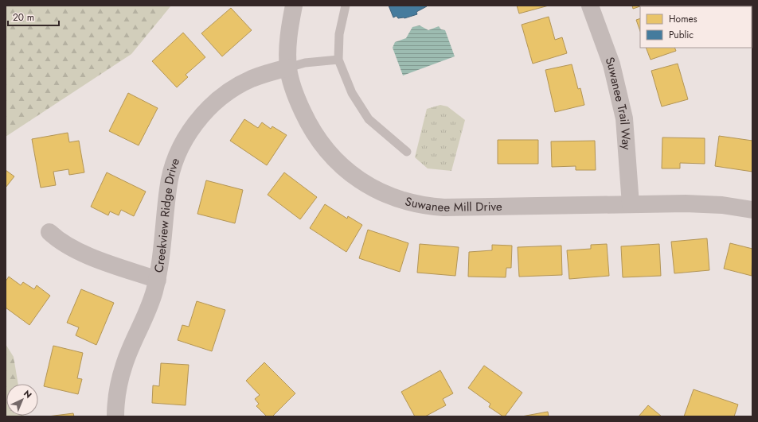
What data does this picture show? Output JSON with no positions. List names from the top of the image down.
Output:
{
  "streets": {
    "street": ["Suwanee Trail Way", "Suwanee Mill Drive", "Creekview Ridge Drive"]
  },
  "crossings": [
    ["Suwanee Trail Way", "Suwanee Mill Drive"],
    ["Suwanee Mill Drive", "Creekview Ridge Drive"]
  ],
  "legend": ["Homes", "Public"],
  "scale_bar": "20 m",
  "north": "top right"
}
